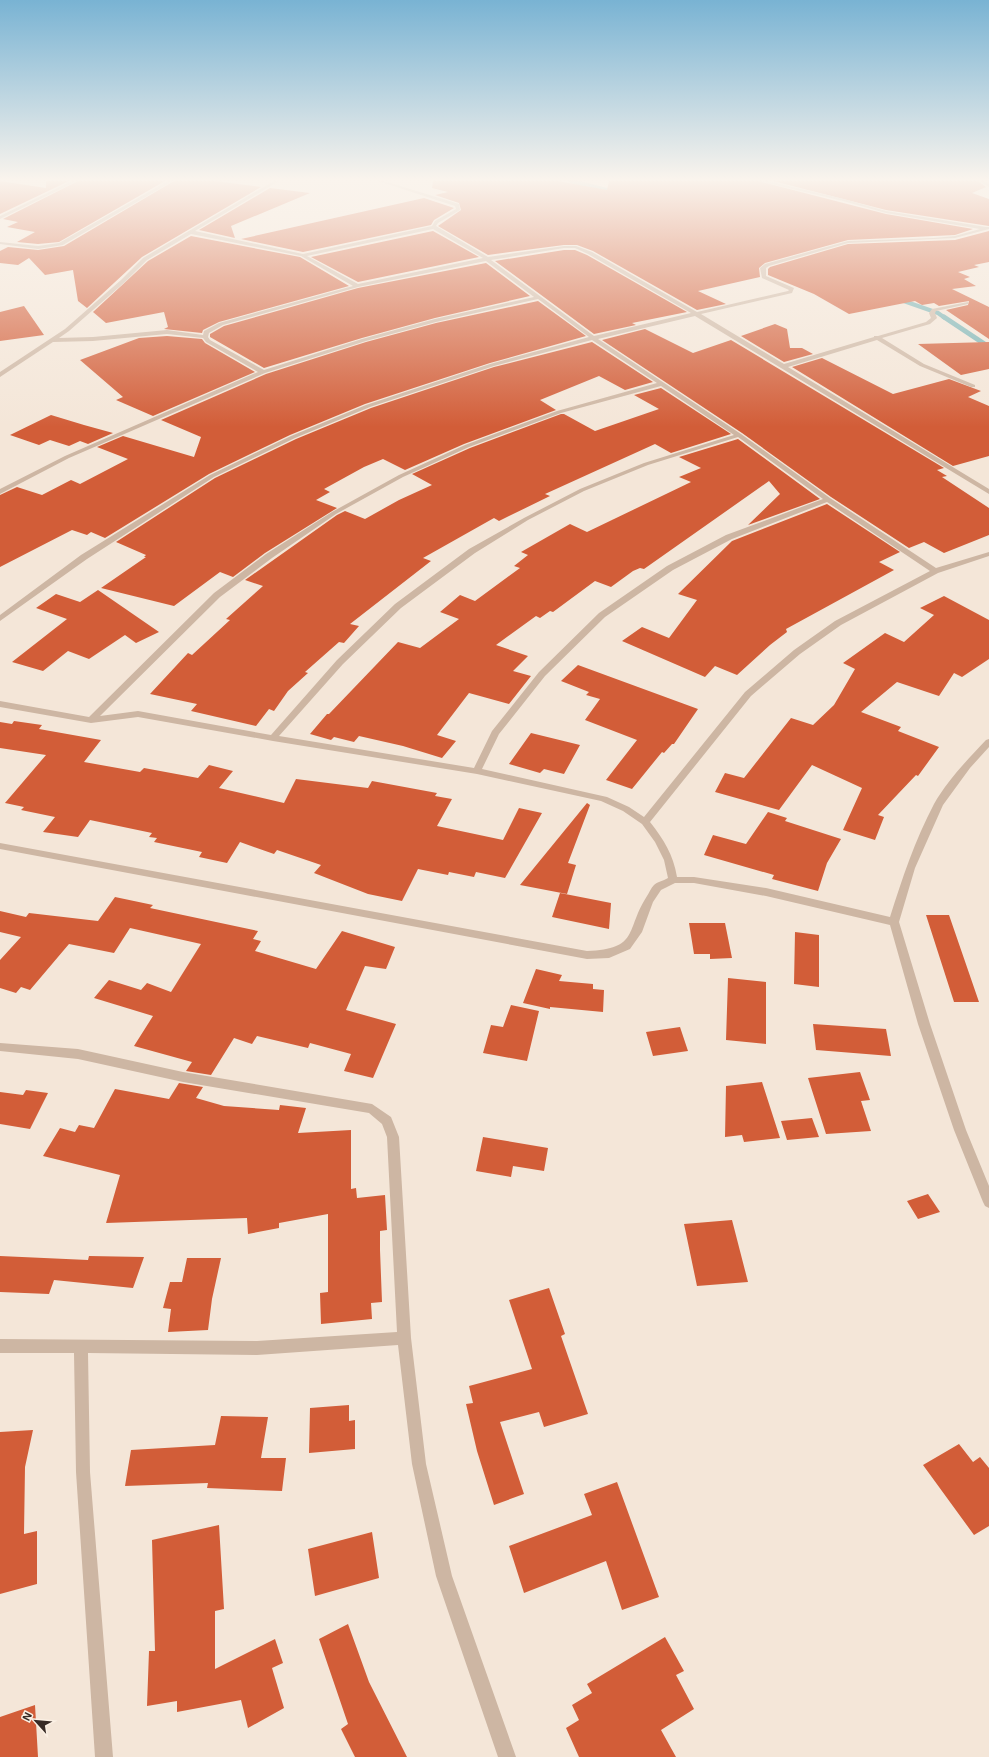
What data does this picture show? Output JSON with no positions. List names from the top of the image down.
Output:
{
  "north": "top left"
}
